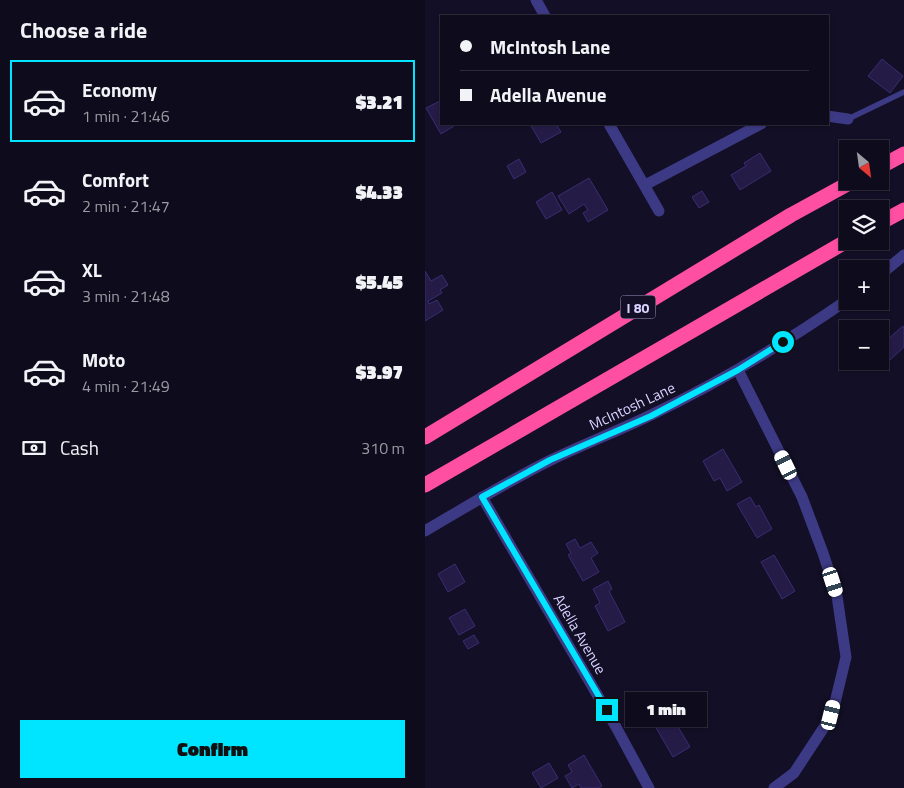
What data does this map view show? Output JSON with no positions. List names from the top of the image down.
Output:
{
  "streets": {
    "highway": ["I 80"],
    "street": ["McIntosh Lane", "Adella Avenue"]
  },
  "crossings": [
    ["McIntosh Lane", "Adella Avenue"]
  ],
  "north": "bottom right",
  "page": {
    "heading": "Choose a ride",
    "banner": ["McIntosh Lane", "Adella Avenue"],
    "list": [
      {
        "name": "Economy",
        "note": "1 min · 21:46",
        "value": "$3.21"
      },
      {
        "name": "Comfort",
        "note": "2 min · 21:47",
        "value": "$4.33"
      },
      {
        "name": "XL",
        "note": "3 min · 21:48",
        "value": "$5.45"
      },
      {
        "name": "Moto",
        "note": "4 min · 21:49",
        "value": "$3.97"
      }
    ],
    "map_buttons": ["+", "−"],
    "pay": ["Cash", "310 m"],
    "bubble": "1 min",
    "buttons": "Confirm"
  }
}
